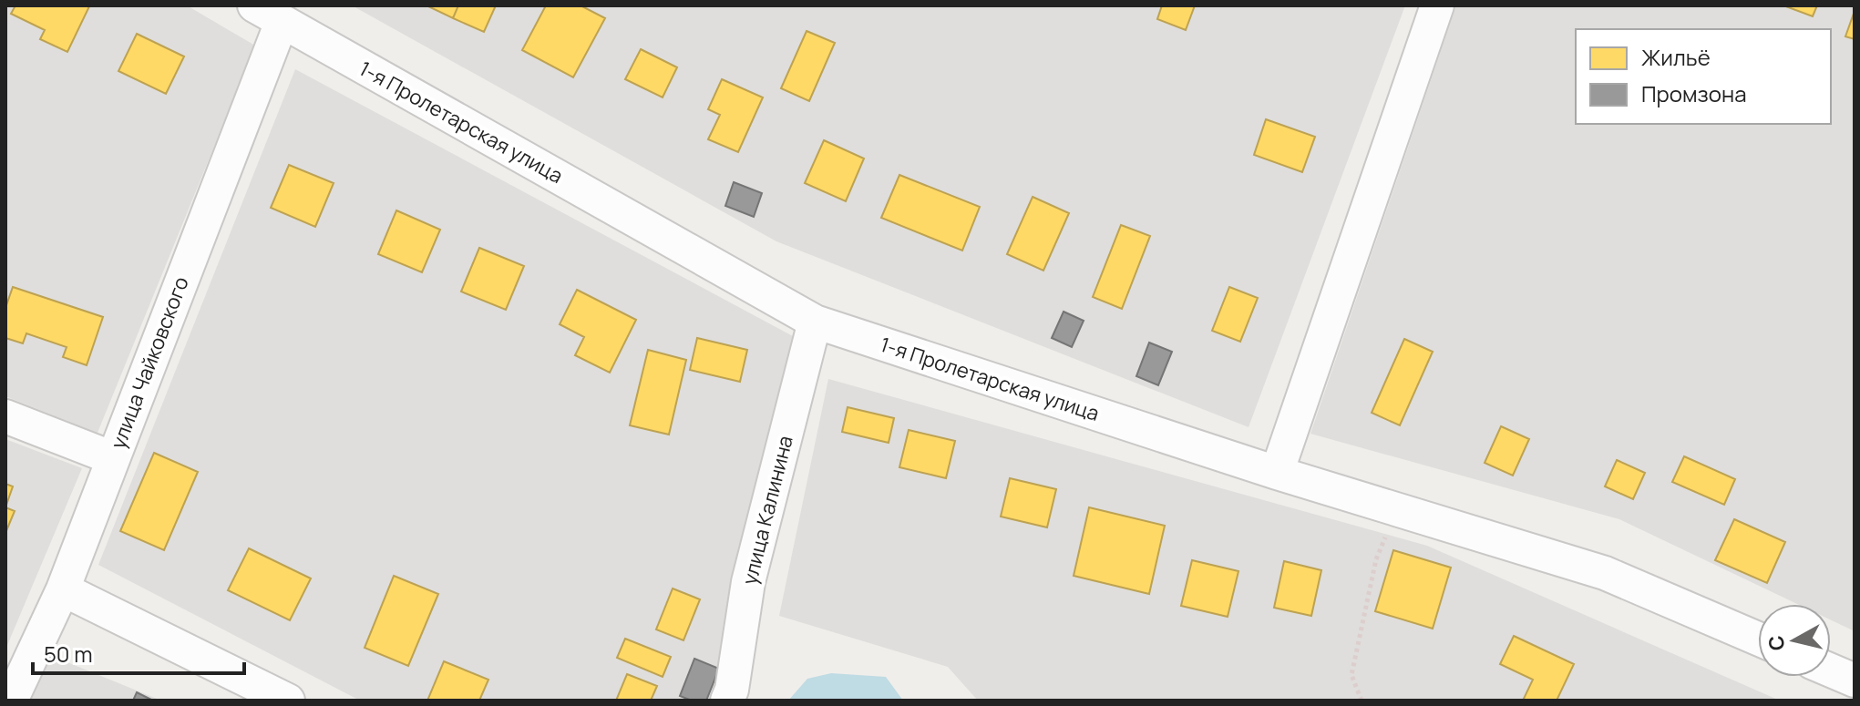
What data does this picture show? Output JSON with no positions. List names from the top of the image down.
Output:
{
  "streets": {
    "street": ["1-я Пролетарская улица", "улица Чайковского", "улица Калинина"]
  },
  "crossings": [
    ["1-я Пролетарская улица", "улица Чайковского"],
    ["1-я Пролетарская улица", "улица Калинина"]
  ],
  "legend": ["Жильё", "Промзона"],
  "scale_bar": "50 m",
  "north": "left"
}
